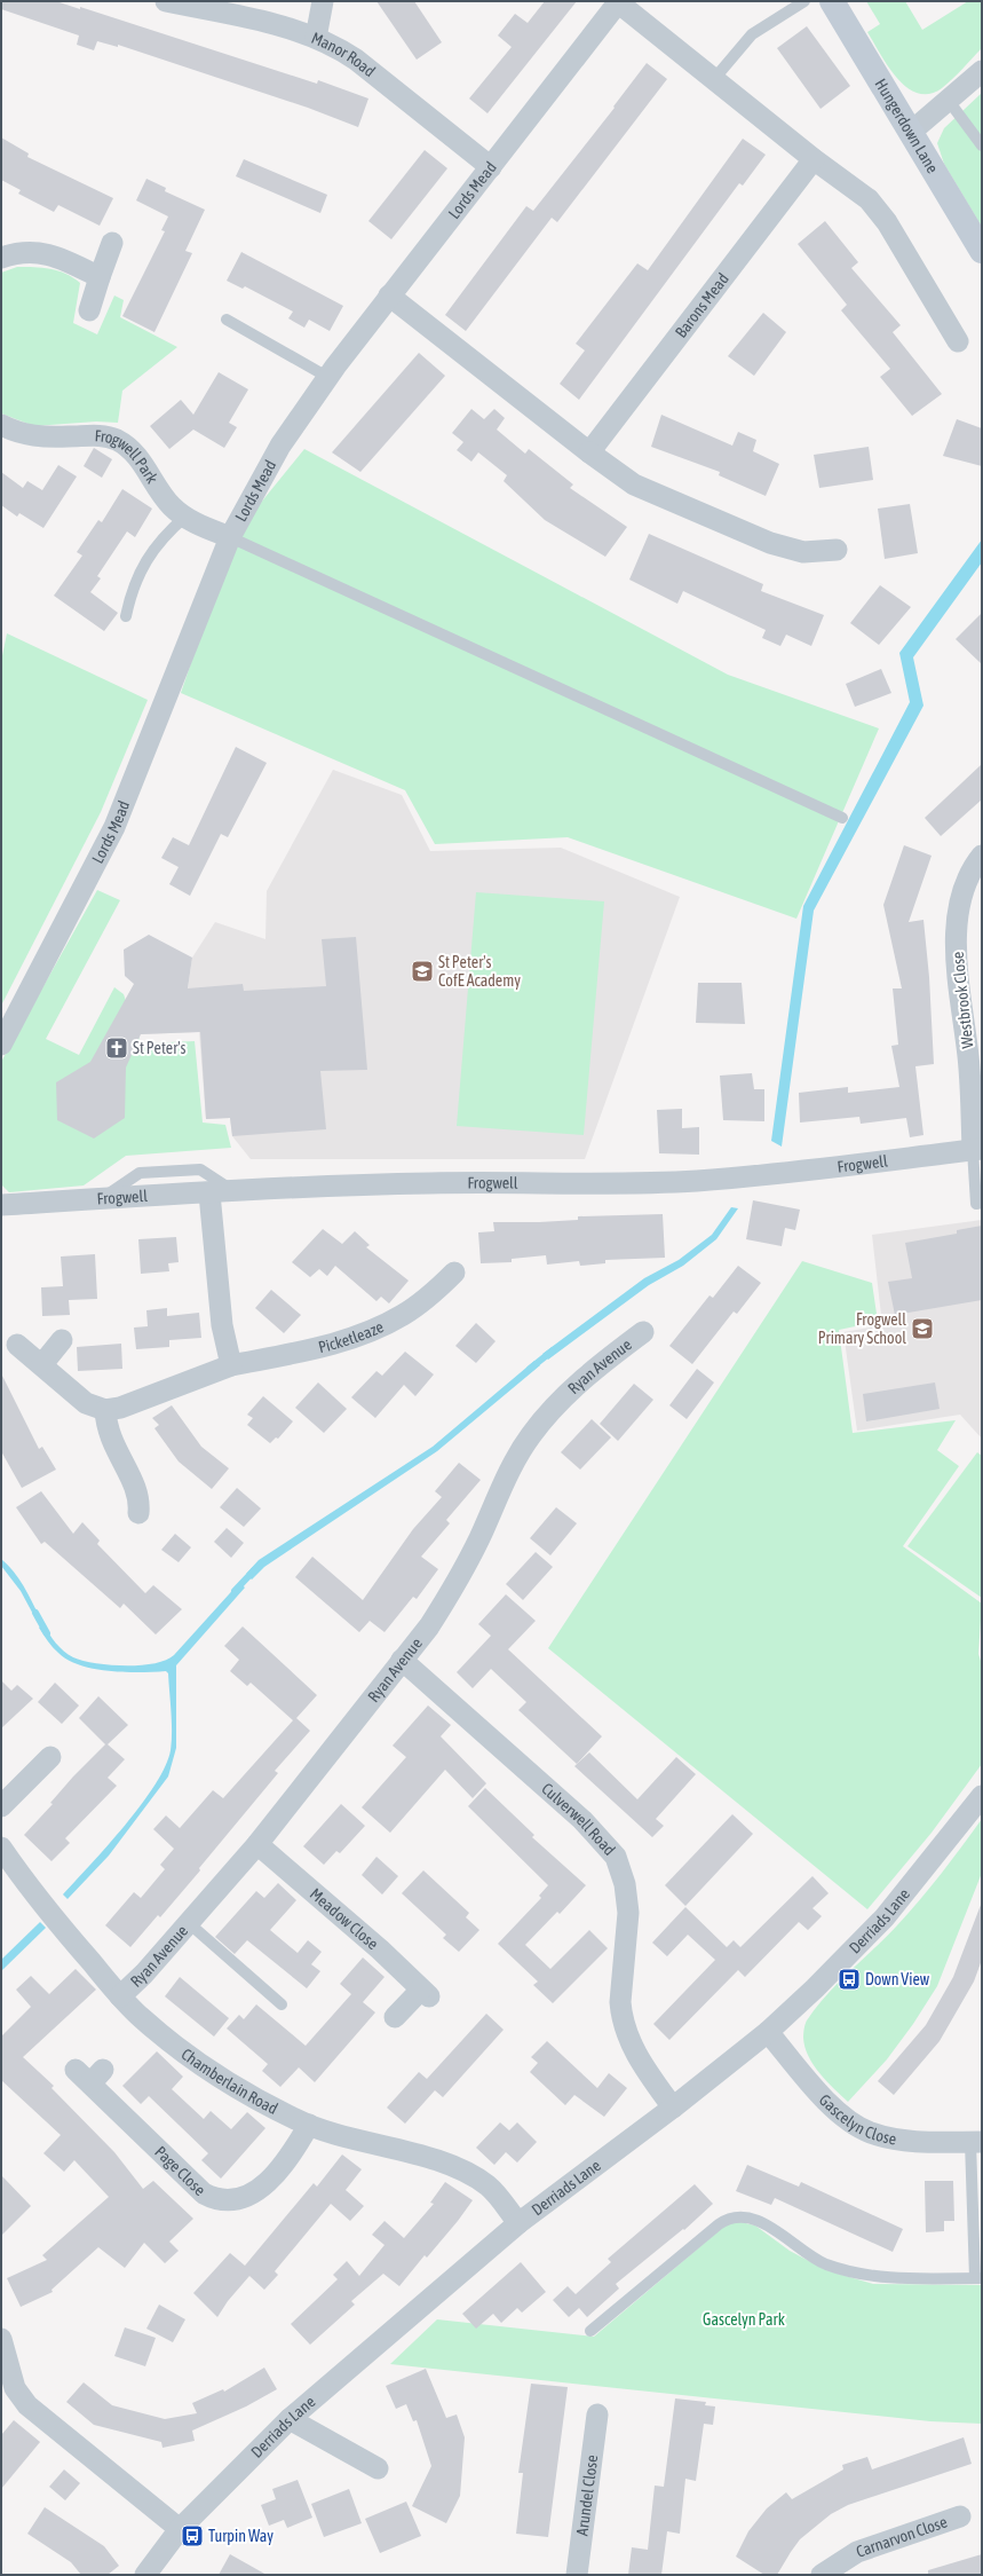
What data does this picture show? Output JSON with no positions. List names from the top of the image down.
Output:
{
  "streets": {
    "main road": ["Hungerdown Lane"],
    "street": [
      "Manor Road",
      "Lords Mead",
      "Barons Mead",
      "Frogwell Park",
      "Westbrook Close",
      "Frogwell",
      "Picketleaze",
      "Ryan Avenue",
      "Culverwell Road",
      "Meadow Close",
      "Derriads Lane",
      "Chamberlain Road",
      "Gascelyn Close",
      "Page Close",
      "Arundel Close",
      "Carnarvon Close"
    ]
  },
  "crossings": [
    ["Manor Road", "Lords Mead"],
    ["Lords Mead", "Frogwell Park"],
    ["Westbrook Close", "Frogwell"],
    ["Ryan Avenue", "Culverwell Road"],
    ["Ryan Avenue", "Meadow Close"],
    ["Ryan Avenue", "Chamberlain Road"],
    ["Culverwell Road", "Derriads Lane"],
    ["Derriads Lane", "Chamberlain Road"],
    ["Derriads Lane", "Gascelyn Close"],
    ["Chamberlain Road", "Page Close"]
  ],
  "parks": ["Gascelyn Park"],
  "places": {
    "school or university": ["St Peter's CofE Academy", "Frogwell Primary School"],
    "church": ["St Peter's"],
    "bus stop": ["Down View", "Turpin Way"]
  }
}
